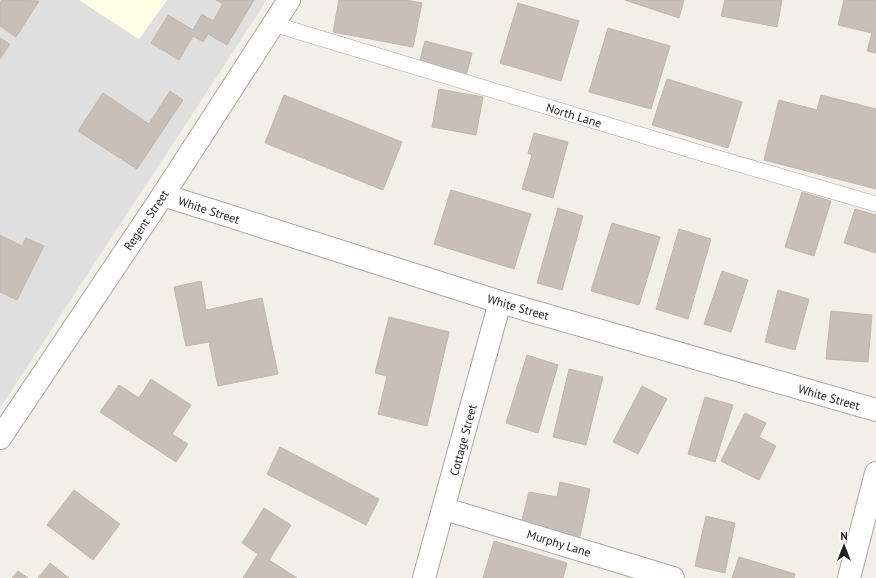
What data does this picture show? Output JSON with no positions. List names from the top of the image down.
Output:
{
  "streets": {
    "street": [
      "White Street",
      "Regent Street",
      "Cottage Street",
      "Murphy Lane"
    ],
    "lane": ["North Lane"]
  },
  "crossings": [
    ["North Lane", "Regent Street"],
    ["White Street", "Regent Street"],
    ["White Street", "Cottage Street"],
    ["Cottage Street", "Murphy Lane"]
  ],
  "north": "top"
}
